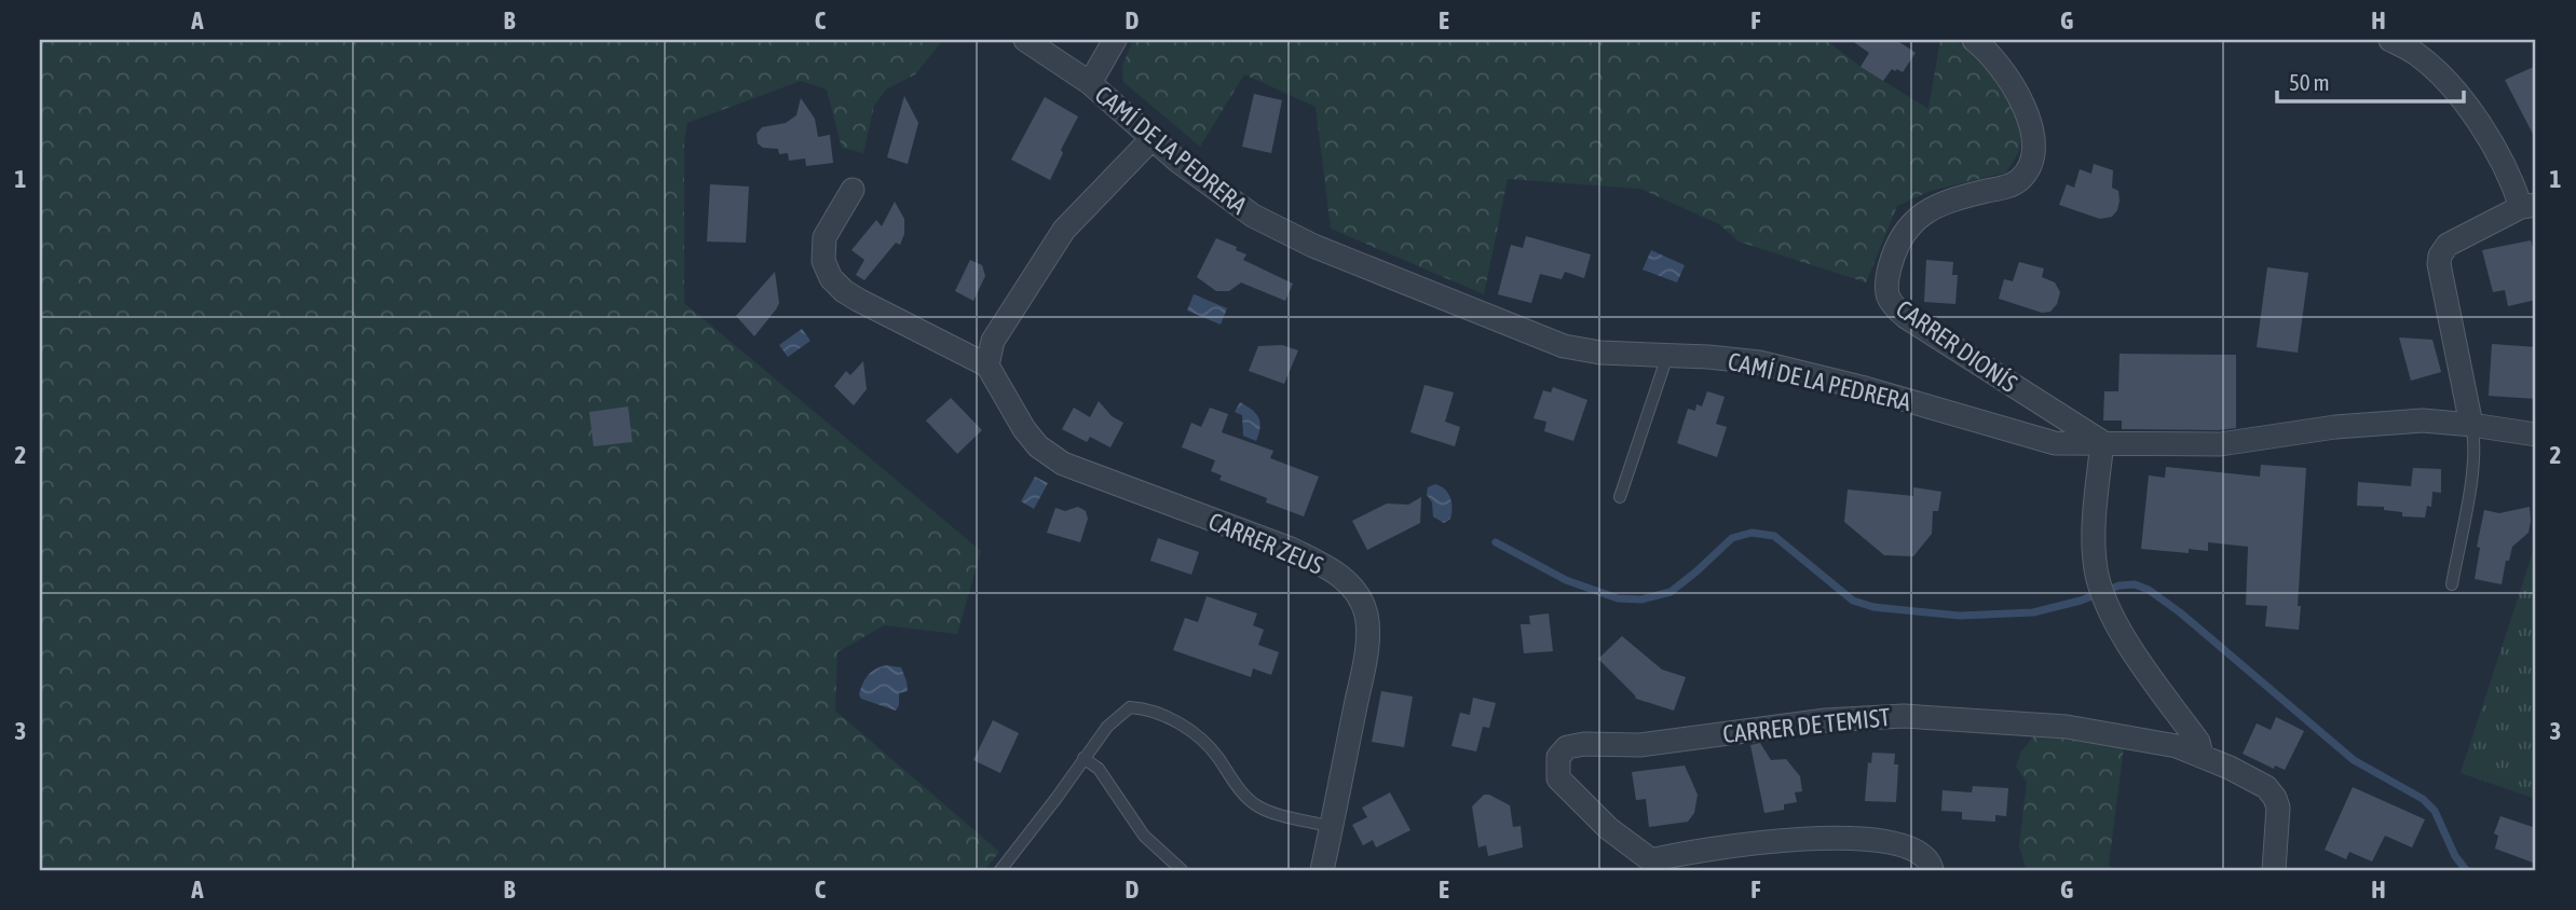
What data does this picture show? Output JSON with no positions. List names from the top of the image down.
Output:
{
  "streets": {
    "street": [
      "CAMÍ DE LA PEDRERA",
      "CARRER DIONÍS",
      "CARRER ZEUS",
      "CARRER DE TEMIST"
    ]
  },
  "crossings": [
    ["CAMÍ DE LA PEDRERA", "CARRER DIONÍS"]
  ],
  "scale_bar": "50 m",
  "grid": {
    "columns": [
      "A",
      "B",
      "C",
      "D",
      "E",
      "F",
      "G",
      "H"
    ],
    "rows": ["1", "2", "3"]
  }
}
